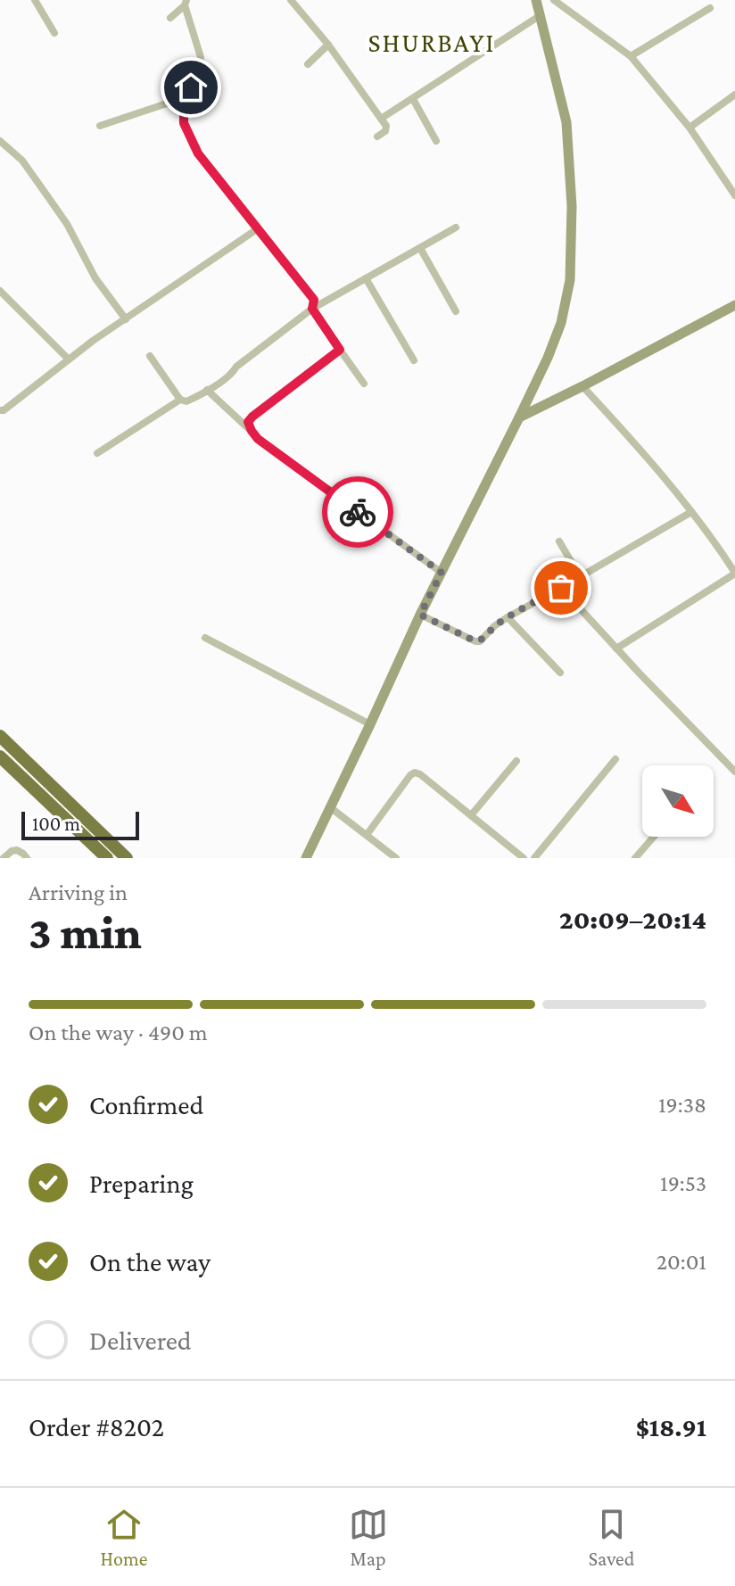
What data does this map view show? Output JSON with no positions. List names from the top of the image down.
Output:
{
  "districts": ["SHURBAYI"],
  "scale_bar": "100 m",
  "north": "bottom right",
  "page": {
    "scale": "100 m",
    "heading": ["3 min", "Arriving in", "20:09–20:14"],
    "panel": ["Order #8202", "$18.91"],
    "bar": "On the way · 490 m",
    "list": [
      ["Confirmed", "19:38"],
      ["Preparing", "19:53"],
      ["On the way", "20:01"],
      "Delivered"
    ],
    "tabs": ["Home", "Map", "Saved"]
  }
}
